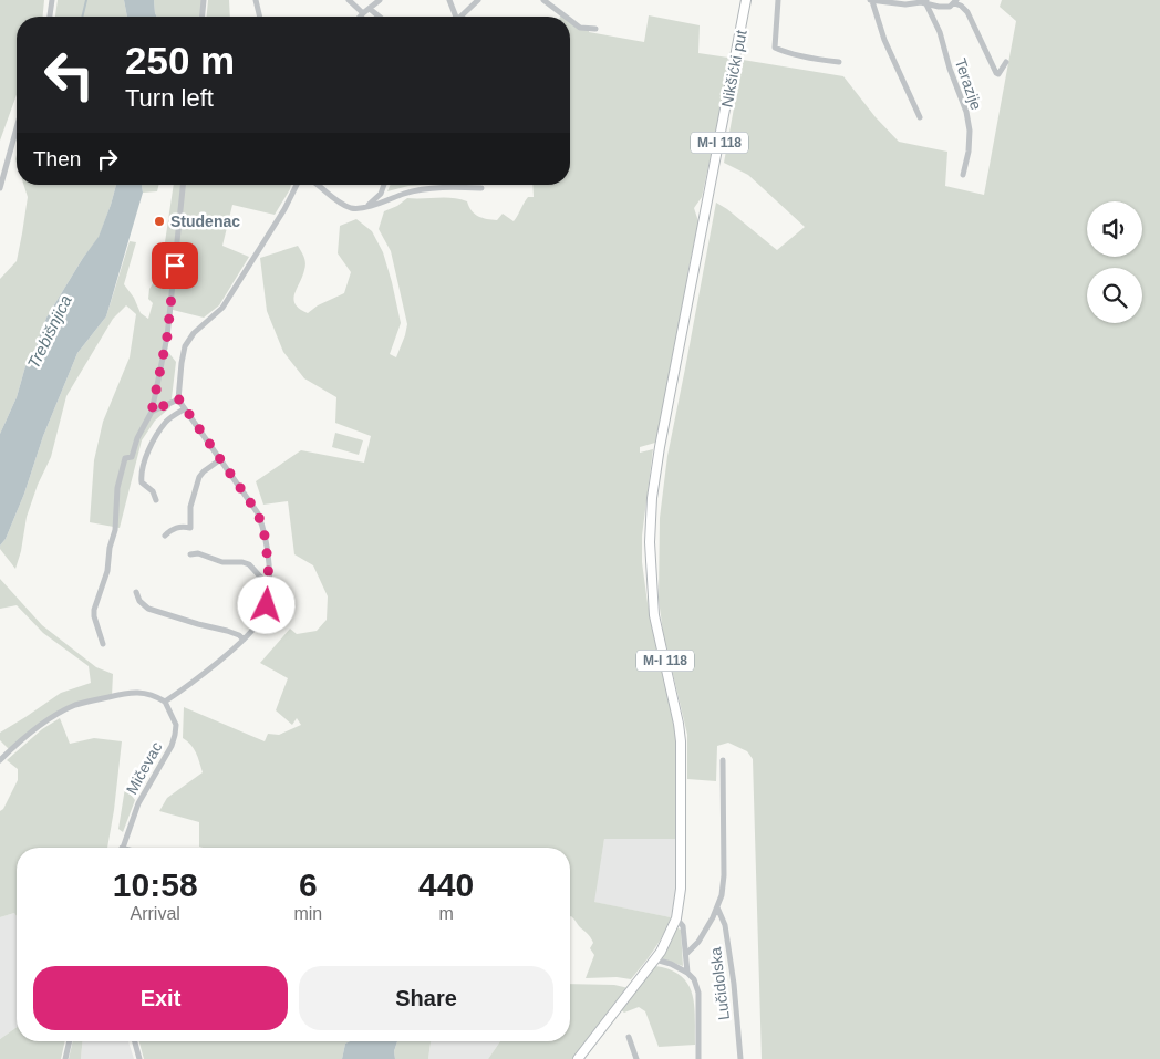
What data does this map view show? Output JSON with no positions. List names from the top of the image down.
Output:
{
  "streets": {
    "main road": ["Nikšićki put", "M-I 118"],
    "street": ["Terazije", "Mičevac", "Lučidolska"]
  },
  "crossings": [
    ["Nikšićki put", "M-I 118"]
  ],
  "water": ["Trebišnjica"],
  "places": ["Studenac"],
  "page": {
    "turn": ["250 m", "Turn left"],
    "then": "Then",
    "eta": [
      "10:58",
      "Arrival",
      "6",
      "min",
      "440",
      "m"
    ],
    "buttons": ["Exit", "Share"]
  }
}
